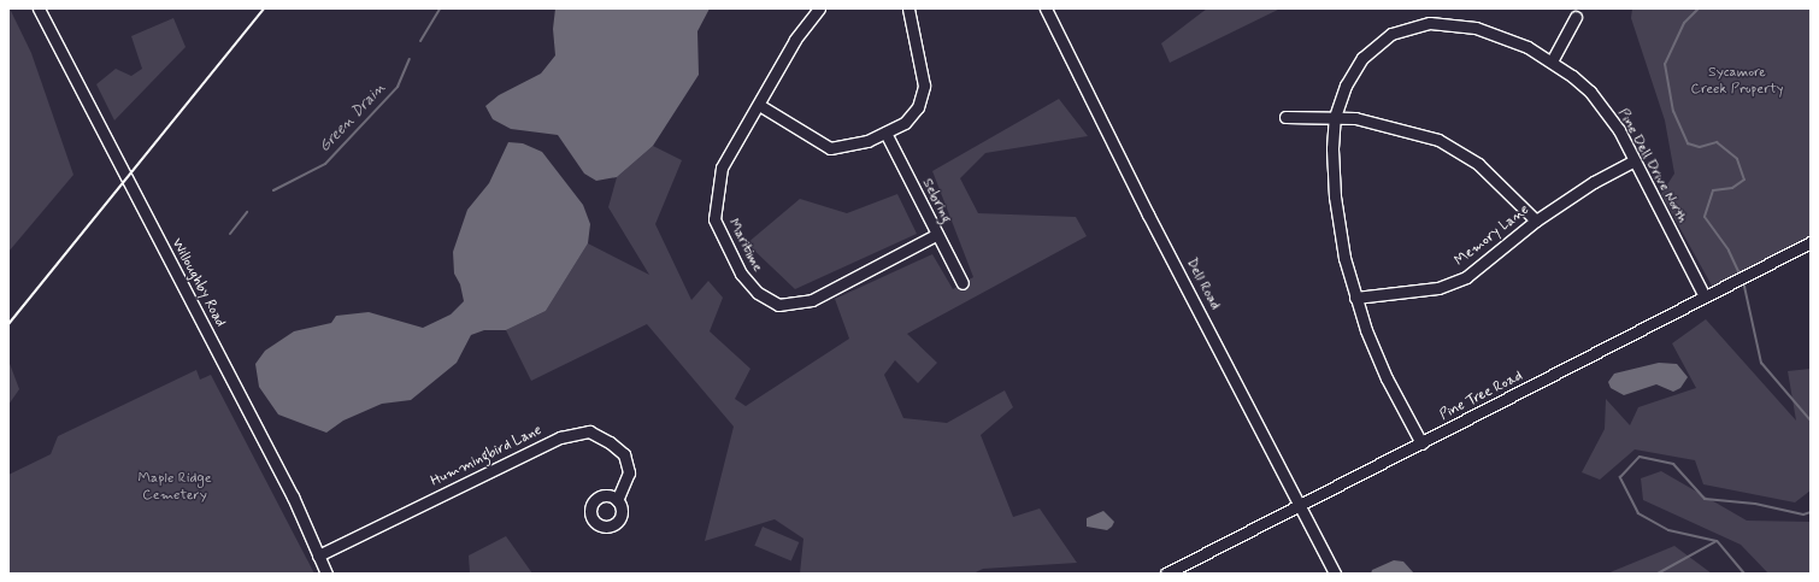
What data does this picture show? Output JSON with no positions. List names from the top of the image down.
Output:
{
  "streets": {
    "street": [
      "Pine Dell Drive North",
      "Sebring",
      "Memory Lane",
      "Maritime",
      "Willoughby Road",
      "Dell Road",
      "Pine Tree Road",
      "Hummingbird Lane"
    ]
  },
  "crossings": [
    ["Pine Dell Drive North", "Memory Lane"],
    ["Pine Dell Drive North", "Pine Tree Road"],
    ["Sebring", "Maritime"],
    ["Willoughby Road", "Hummingbird Lane"],
    ["Dell Road", "Pine Tree Road"]
  ],
  "water": ["Green Drain"],
  "parks": ["Sycamore Creek Property", "Maple Ridge Cemetery"]
}
